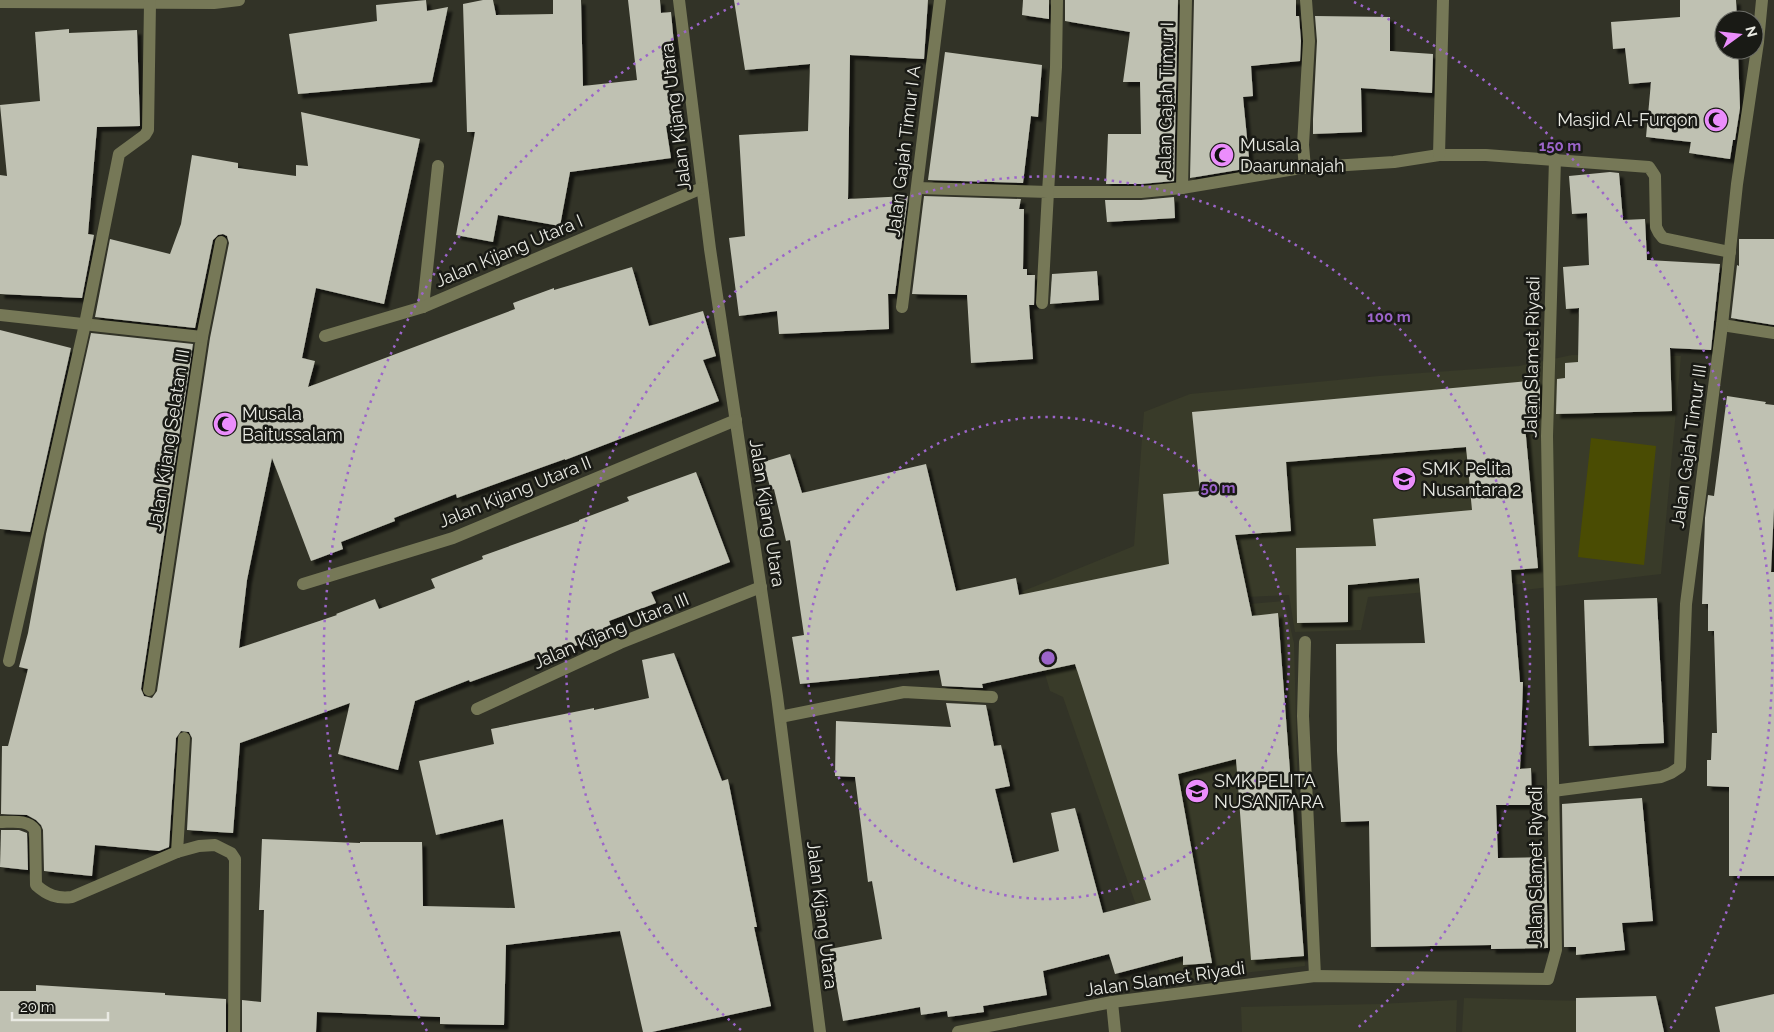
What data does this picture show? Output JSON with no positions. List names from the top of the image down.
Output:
{
  "streets": {
    "street": [
      "Jalan Gajah Timur I",
      "Jalan Kijang Utara",
      "Jalan Gajah Timur I A",
      "Jalan Kijang Utara I",
      "Jalan Slamet Riyadi",
      "Jalan Kijang Selatan III",
      "Jalan Gajah Timur III",
      "Jalan Kijang Utara II",
      "Jalan Kijang Utara III"
    ]
  },
  "crossings": [
    ["Jalan Gajah Timur I", "Jalan Slamet Riyadi"],
    ["Jalan Gajah Timur I", "Jalan Gajah Timur III"],
    ["Jalan Kijang Utara", "Jalan Kijang Utara I"],
    ["Jalan Kijang Utara", "Jalan Kijang Utara II"],
    ["Jalan Kijang Utara", "Jalan Kijang Utara III"],
    ["Jalan Slamet Riyadi", "Jalan Gajah Timur III"]
  ],
  "places": {
    "mosque": ["Masjid Al-Furqon", "Musala Daarunnajah", "Musala Baitussalam"],
    "school or university": ["SMK Pelita Nusantara 2", "SMK PELITA NUSANTARA"]
  },
  "scale_bar": "20 m",
  "north": "right",
  "rings": ["150 m", "100 m", "50 m"]
}
